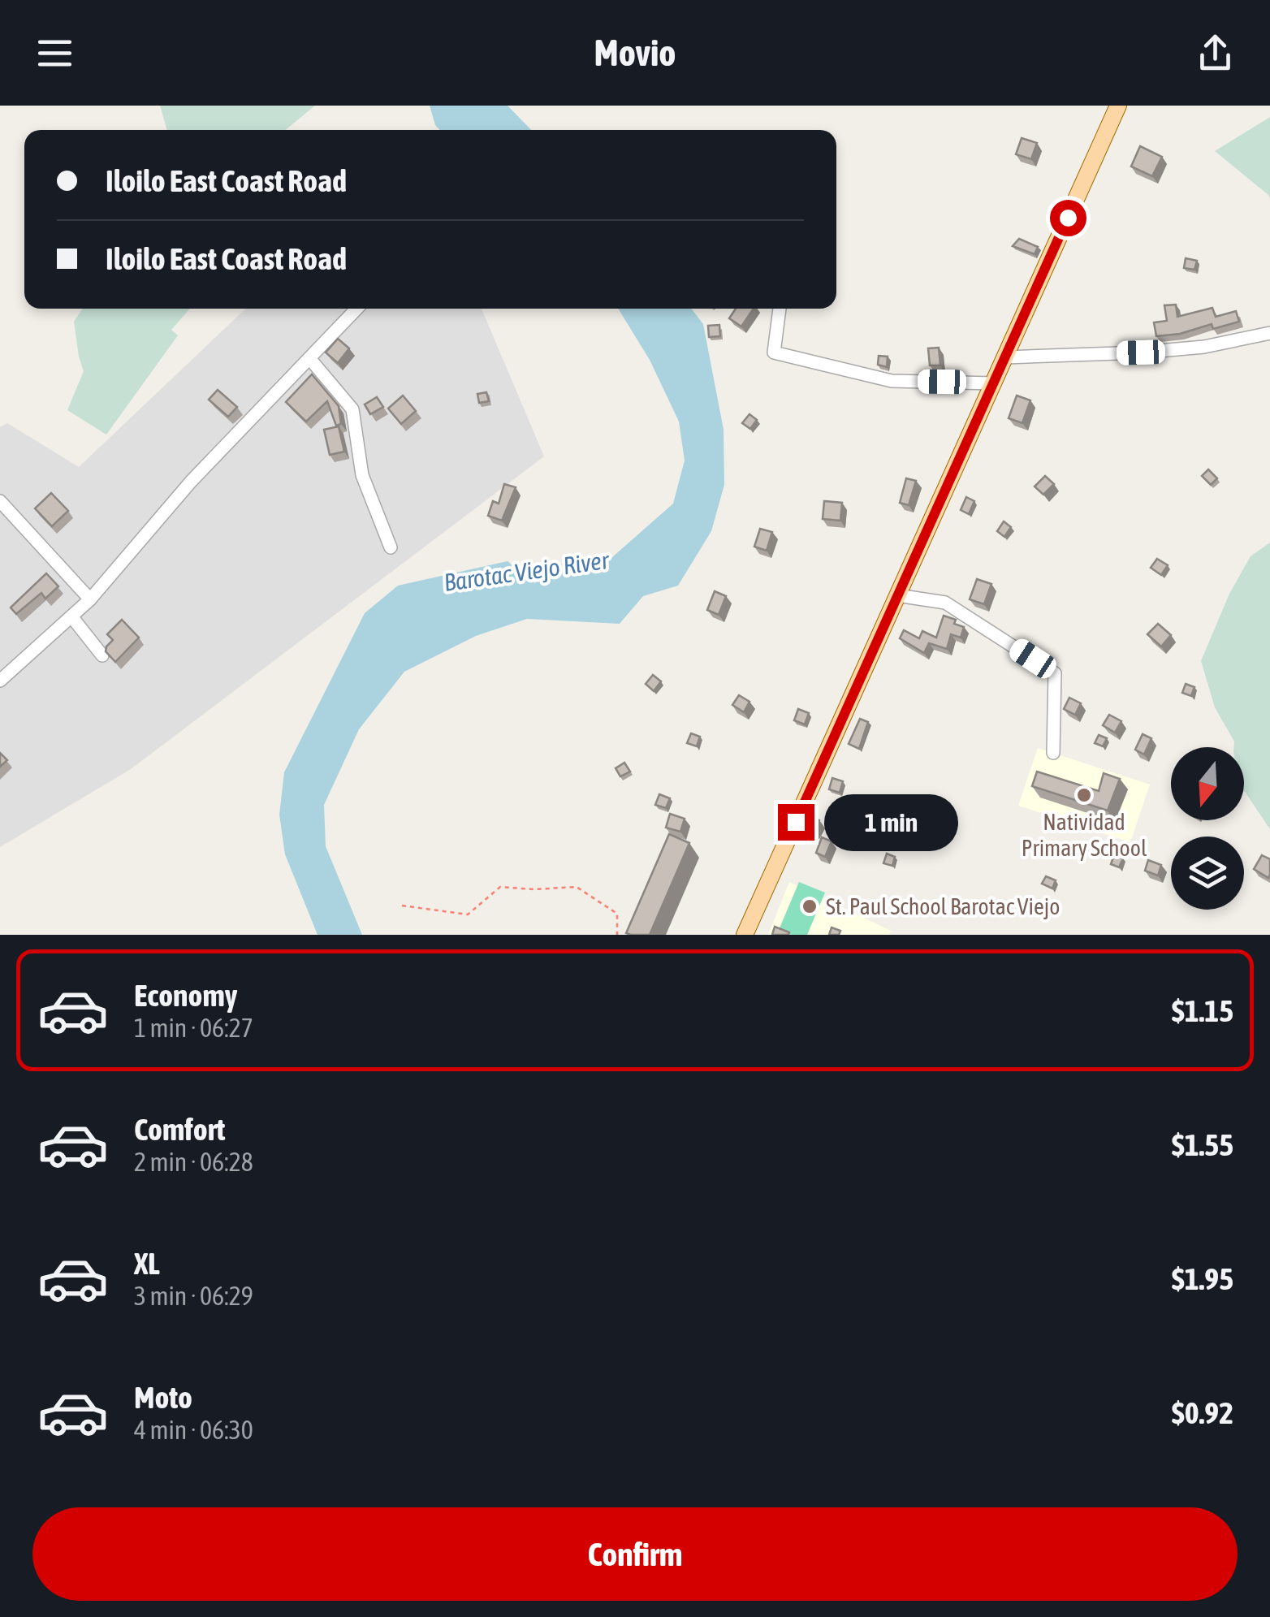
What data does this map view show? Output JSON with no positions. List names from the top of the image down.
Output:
{
  "water": ["Barotac Viejo River"],
  "places": ["Natividad Primary School", "St. Paul School Barotac Viejo"],
  "north": "bottom",
  "page": {
    "header": "Movio",
    "banner": ["Iloilo East Coast Road", "Iloilo East Coast Road"],
    "bubble": "1 min",
    "list": [
      {
        "name": "Economy",
        "note": "1 min · 06:27",
        "value": "$1.15"
      },
      {
        "name": "Comfort",
        "note": "2 min · 06:28",
        "value": "$1.55"
      },
      {
        "name": "XL",
        "note": "3 min · 06:29",
        "value": "$1.95"
      },
      {
        "name": "Moto",
        "note": "4 min · 06:30",
        "value": "$0.92"
      }
    ],
    "buttons": "Confirm"
  }
}
